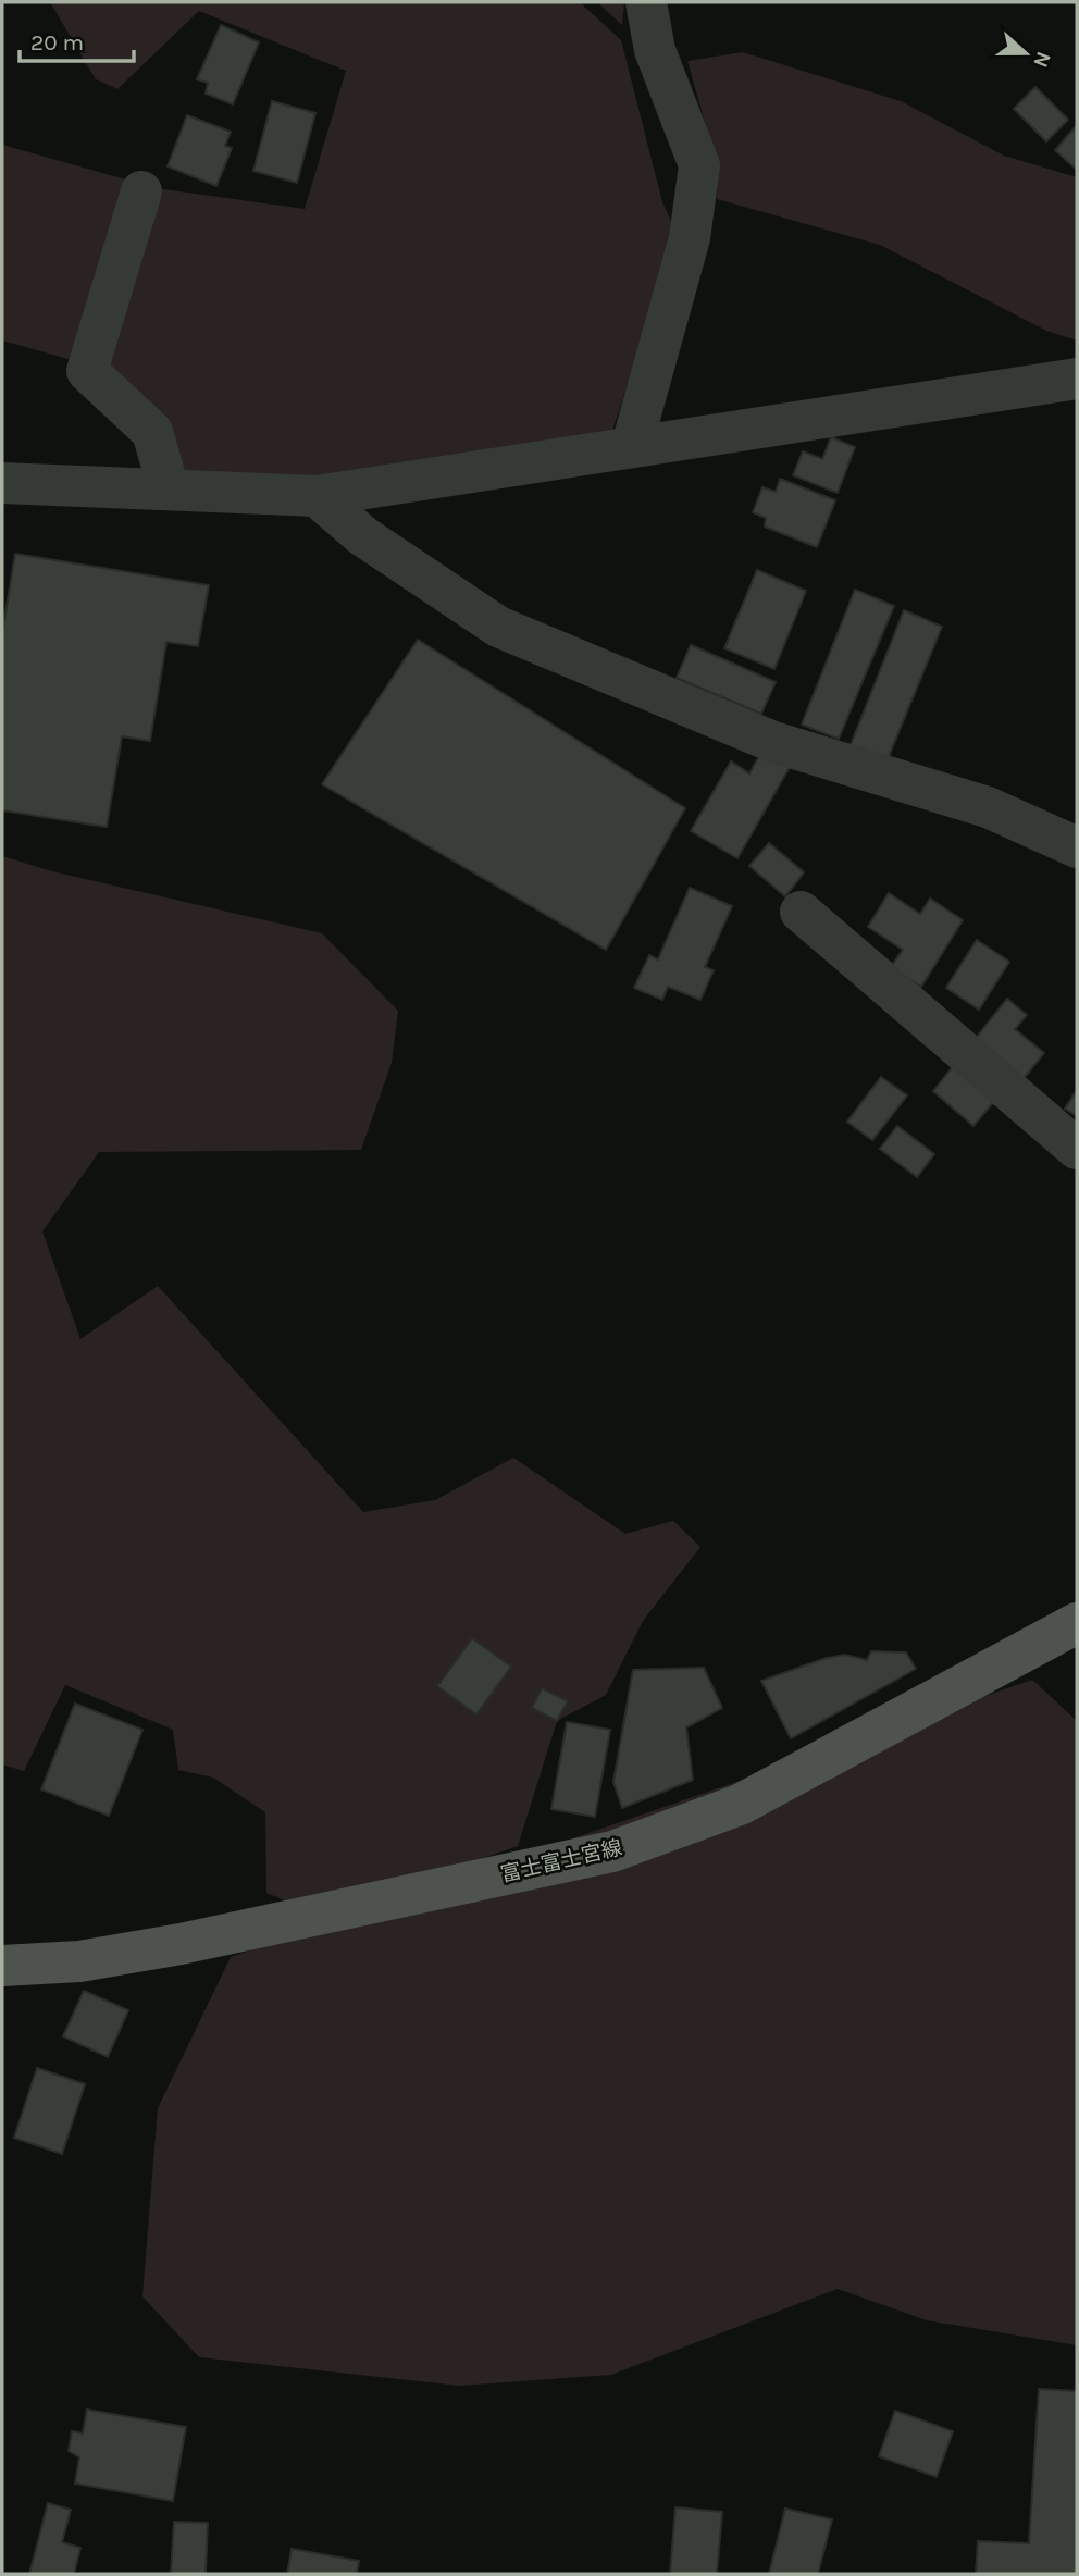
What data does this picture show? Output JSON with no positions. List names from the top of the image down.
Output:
{
  "streets": {
    "main road": ["富士富士宮線"]
  },
  "scale_bar": "20 m",
  "north": "right"
}
